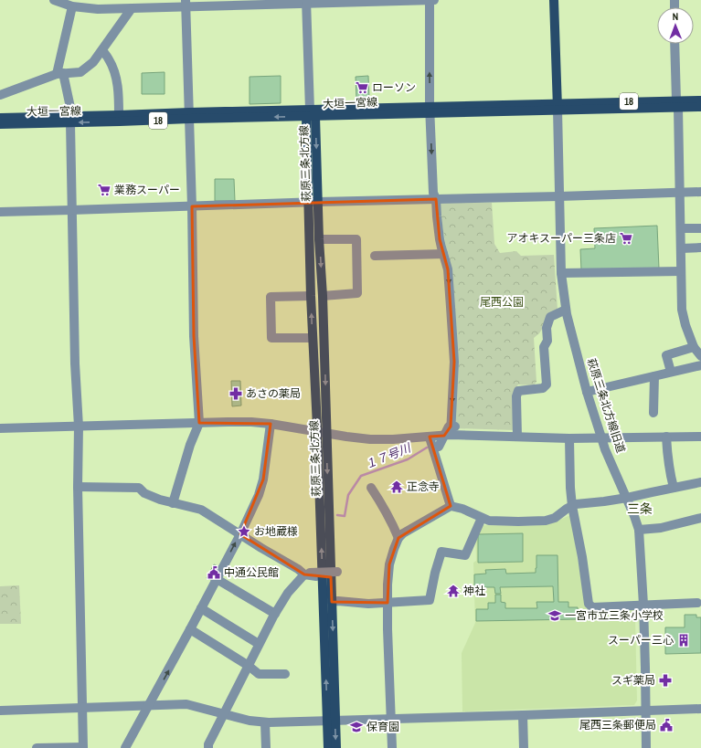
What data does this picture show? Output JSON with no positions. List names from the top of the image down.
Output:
{
  "streets": {
    "main road": ["18", "大垣一宮線", "萩原三条北方線"],
    "street": ["萩原三条北方線旧道"]
  },
  "crossings": [
    ["大垣一宮線", "萩原三条北方線"],
    ["大垣一宮線", "萩原三条北方線旧道"]
  ],
  "districts": ["三条"],
  "water": ["１７号川"],
  "parks": ["尾西公園"],
  "places": {
    "supermarket": ["ローソン", "業務スーパー", "アオキスーパー三条店"],
    "pharmacy": ["あさの薬局", "スギ薬局"],
    "temple": ["正念寺", "神社"],
    "place": ["お地蔵様"],
    "public building": ["中通公民館", "尾西三条郵便局"],
    "school or university": ["一宮市立三条小学校", "保育園"],
    "building": ["スーパー三心"]
  },
  "north": "top"
}
